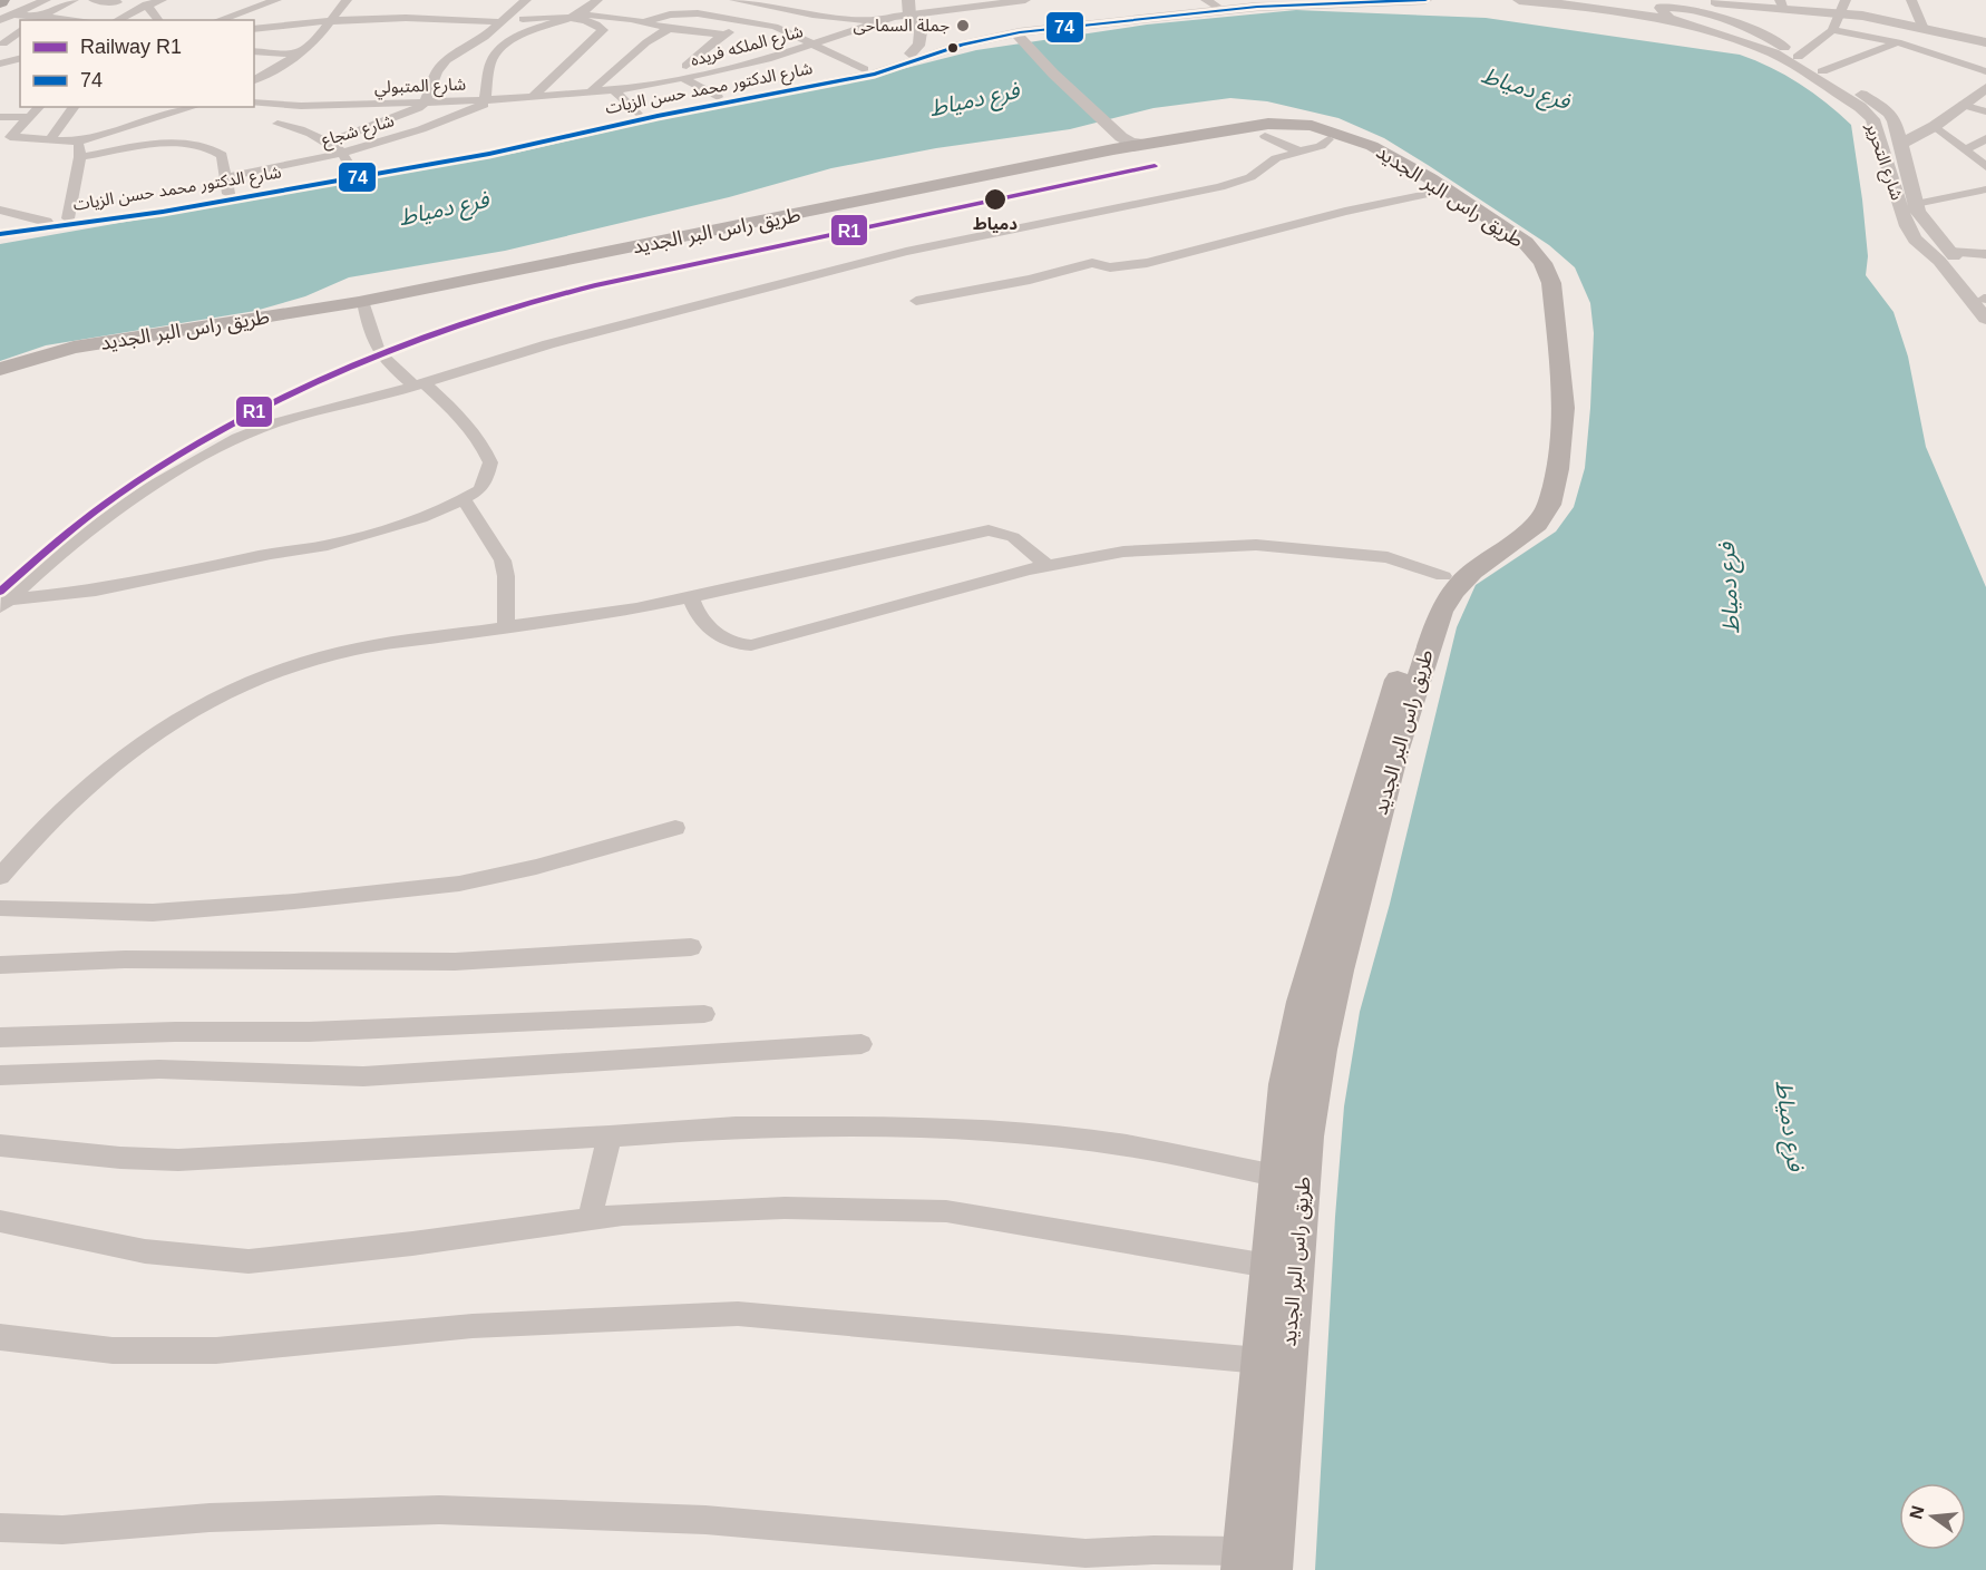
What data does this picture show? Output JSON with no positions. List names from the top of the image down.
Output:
{
  "streets": {
    "main road": ["طريق راس البر الجديد"],
    "street": [
      "شارع الملكه فريده",
      "شارع المتبولي",
      "شارع الدكتور محمد حسن الزيات",
      "شارع شجاع",
      "شارع التحرير"
    ]
  },
  "crossings": [
    ["شارع الملكه فريده", "شارع المتبولي"],
    ["شارع المتبولي", "شارع شجاع"]
  ],
  "water": ["فرع دمياط"],
  "places": ["جملة السماحى", "دمياط"],
  "lines": ["transit line 74", "rail line R1"],
  "legend": ["Railway R1", "74"],
  "north": "left"
}
